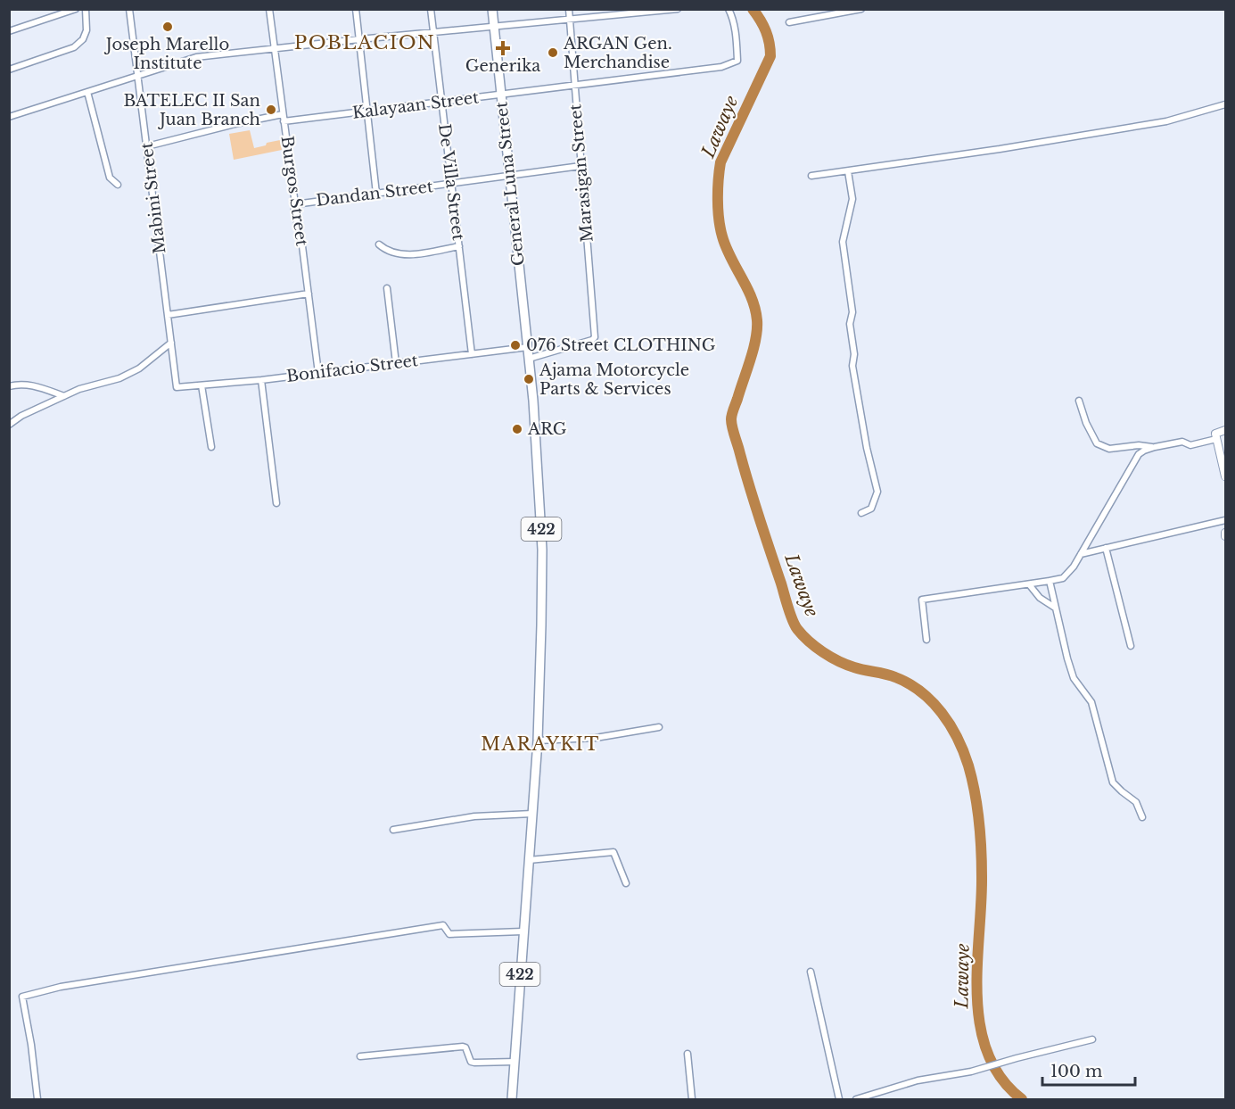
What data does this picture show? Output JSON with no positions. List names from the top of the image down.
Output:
{
  "streets": {
    "main road": ["General Luna Street", "422"],
    "street": [
      "Kalayaan Street",
      "Marasigan Street",
      "De Villa Street",
      "Burgos Street",
      "Dandan Street",
      "Mabini Street",
      "Bonifacio Street"
    ]
  },
  "crossings": [
    ["Kalayaan Street", "Marasigan Street"],
    ["Kalayaan Street", "De Villa Street"],
    ["Kalayaan Street", "General Luna Street"],
    ["Kalayaan Street", "Burgos Street"],
    ["Kalayaan Street", "Mabini Street"],
    ["Marasigan Street", "General Luna Street"],
    ["Marasigan Street", "Dandan Street"],
    ["Marasigan Street", "422"],
    ["De Villa Street", "Dandan Street"],
    ["De Villa Street", "Bonifacio Street"],
    ["General Luna Street", "Dandan Street"],
    ["General Luna Street", "Bonifacio Street"],
    ["General Luna Street", "422"],
    ["Burgos Street", "Dandan Street"],
    ["Burgos Street", "Bonifacio Street"],
    ["Mabini Street", "Bonifacio Street"]
  ],
  "districts": ["POBLACION", "MARAYKIT"],
  "water": ["Lawaye"],
  "places": {
    "other": [
      "Joseph Marello Institute",
      "ARGAN Gen. Merchandise",
      "BATELEC II San Juan Branch",
      "076 Street CLOTHING",
      "Ajama Motorcycle Parts & Services",
      "ARG"
    ],
    "health": ["Generika"]
  },
  "scale_bar": "100 m"
}
